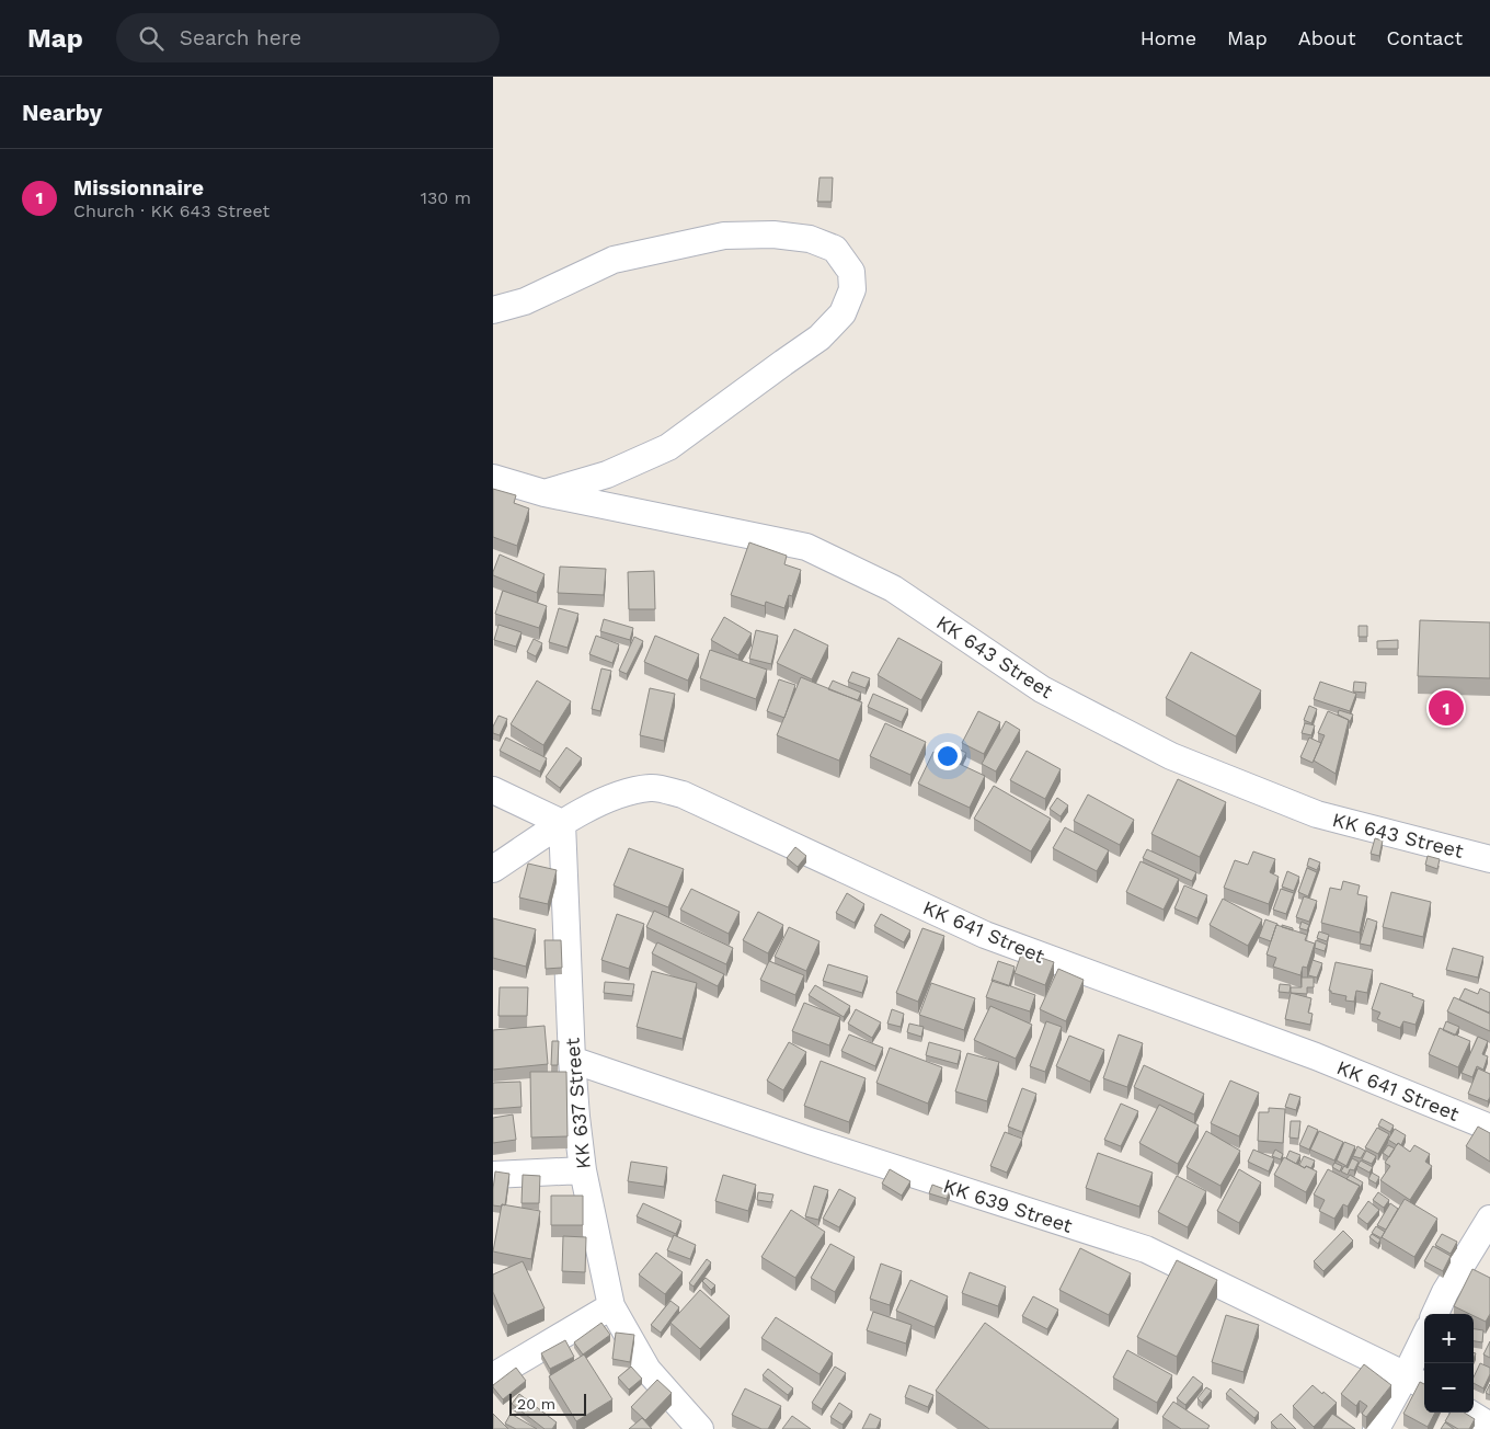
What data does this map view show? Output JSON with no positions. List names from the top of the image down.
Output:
{
  "streets": {
    "street": [
      "KK 643 Street",
      "KK 641 Street",
      "KK 637 Street",
      "KK 639 Street"
    ]
  },
  "crossings": [
    ["KK 641 Street", "KK 637 Street"],
    ["KK 637 Street", "KK 639 Street"]
  ],
  "scale_bar": "20 m",
  "page": {
    "header": "Map",
    "search": "Search here",
    "nav": [
      "Home",
      "Map",
      "About",
      "Contact"
    ],
    "heading": "Nearby",
    "list": [
      {
        "mark": "1",
        "name": "Missionnaire",
        "note": "Church · KK 643 Street",
        "value": "130 m"
      }
    ],
    "pins": "1",
    "map_buttons": ["+", "−"],
    "scale": "20 m"
  }
}
